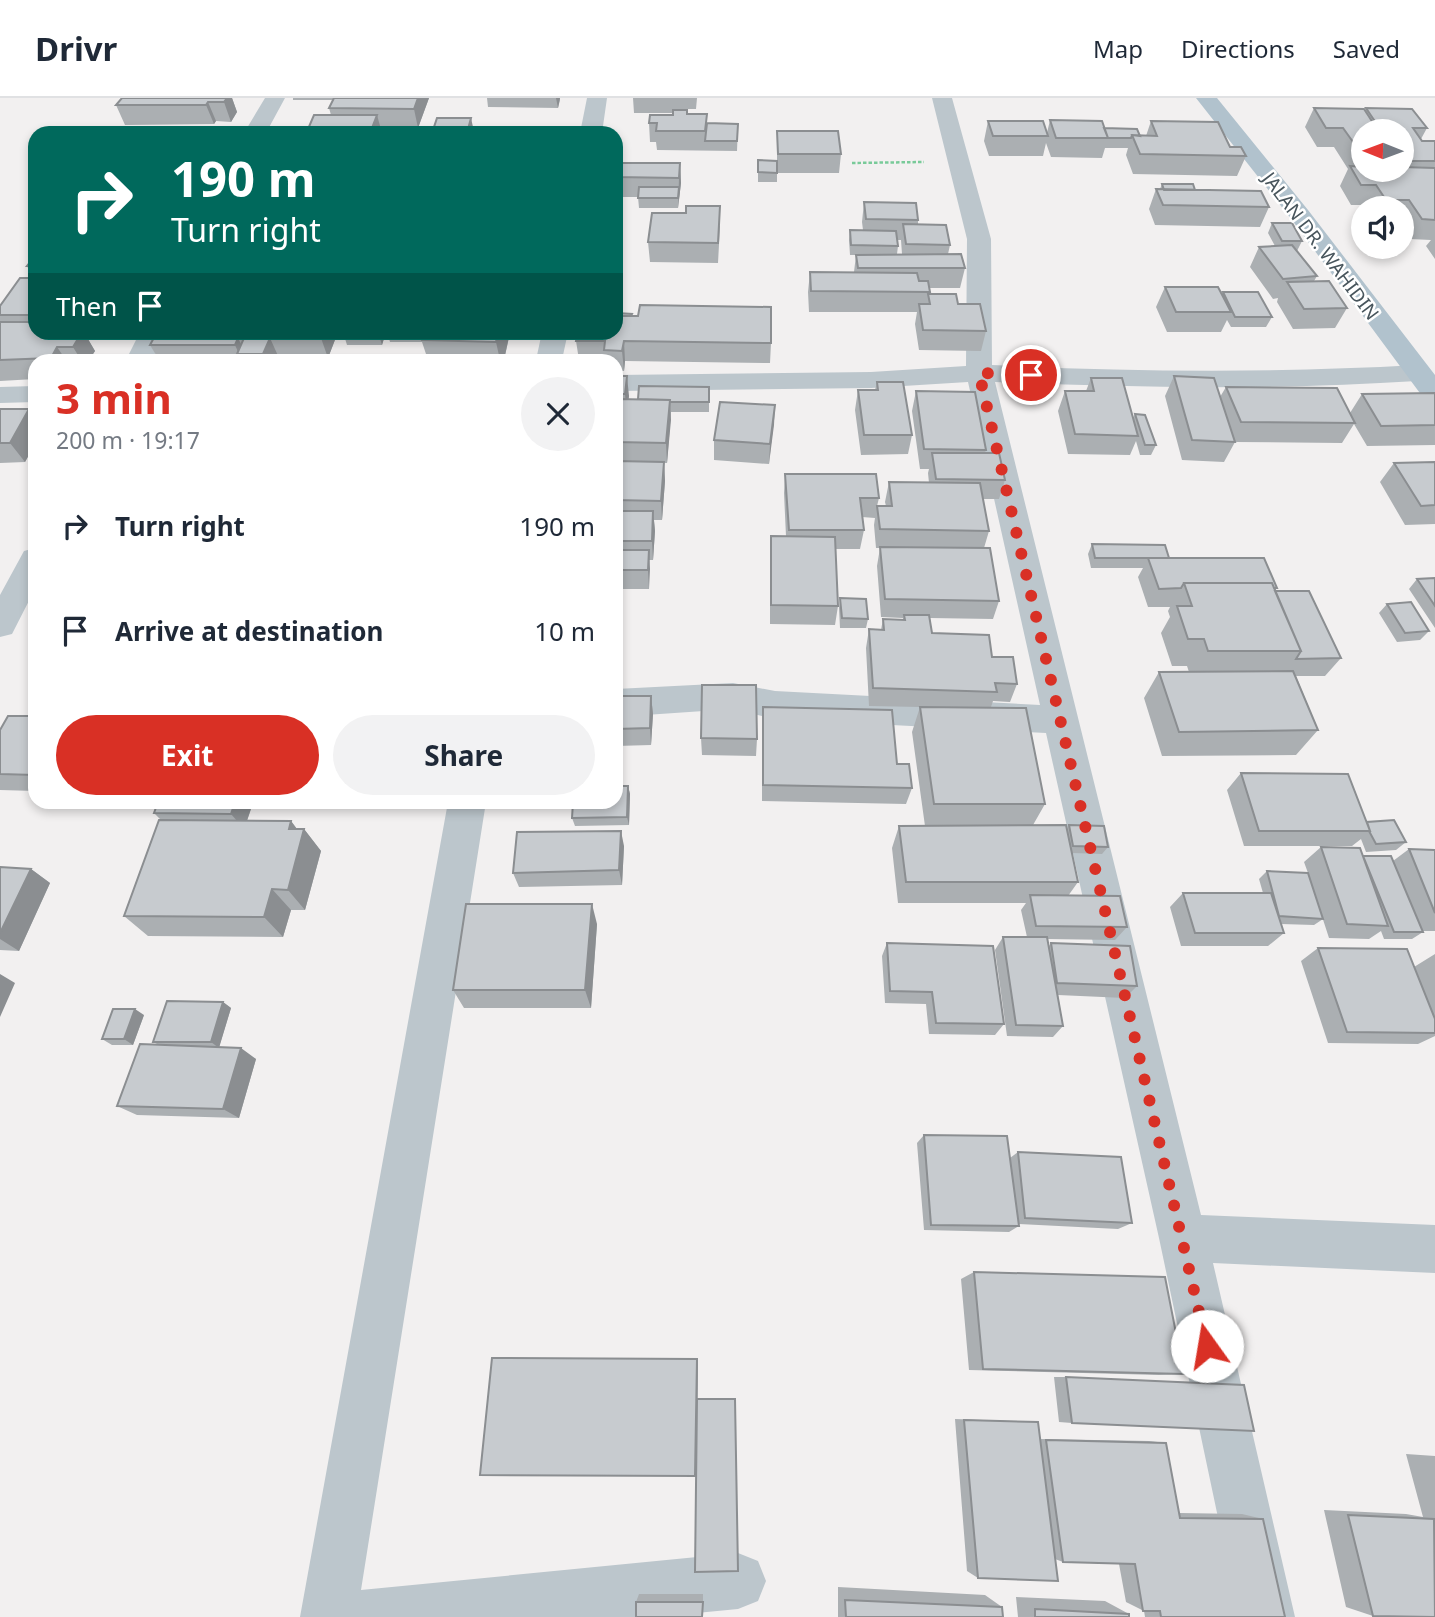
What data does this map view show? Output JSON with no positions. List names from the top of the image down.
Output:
{
  "streets": {
    "main road": ["JALAN DR. WAHIDIN"]
  },
  "north": "left",
  "page": {
    "header": "Drivr",
    "nav": ["Map", "Directions", "Saved"],
    "turn": ["190 m", "Turn right"],
    "then": "Then",
    "heading": ["3 min", "200 m · 19:17"],
    "list": [
      {
        "name": "Turn right",
        "value": "190 m"
      },
      {
        "name": "Arrive at destination",
        "value": "10 m"
      }
    ],
    "buttons": ["Exit", "Share"]
  }
}
